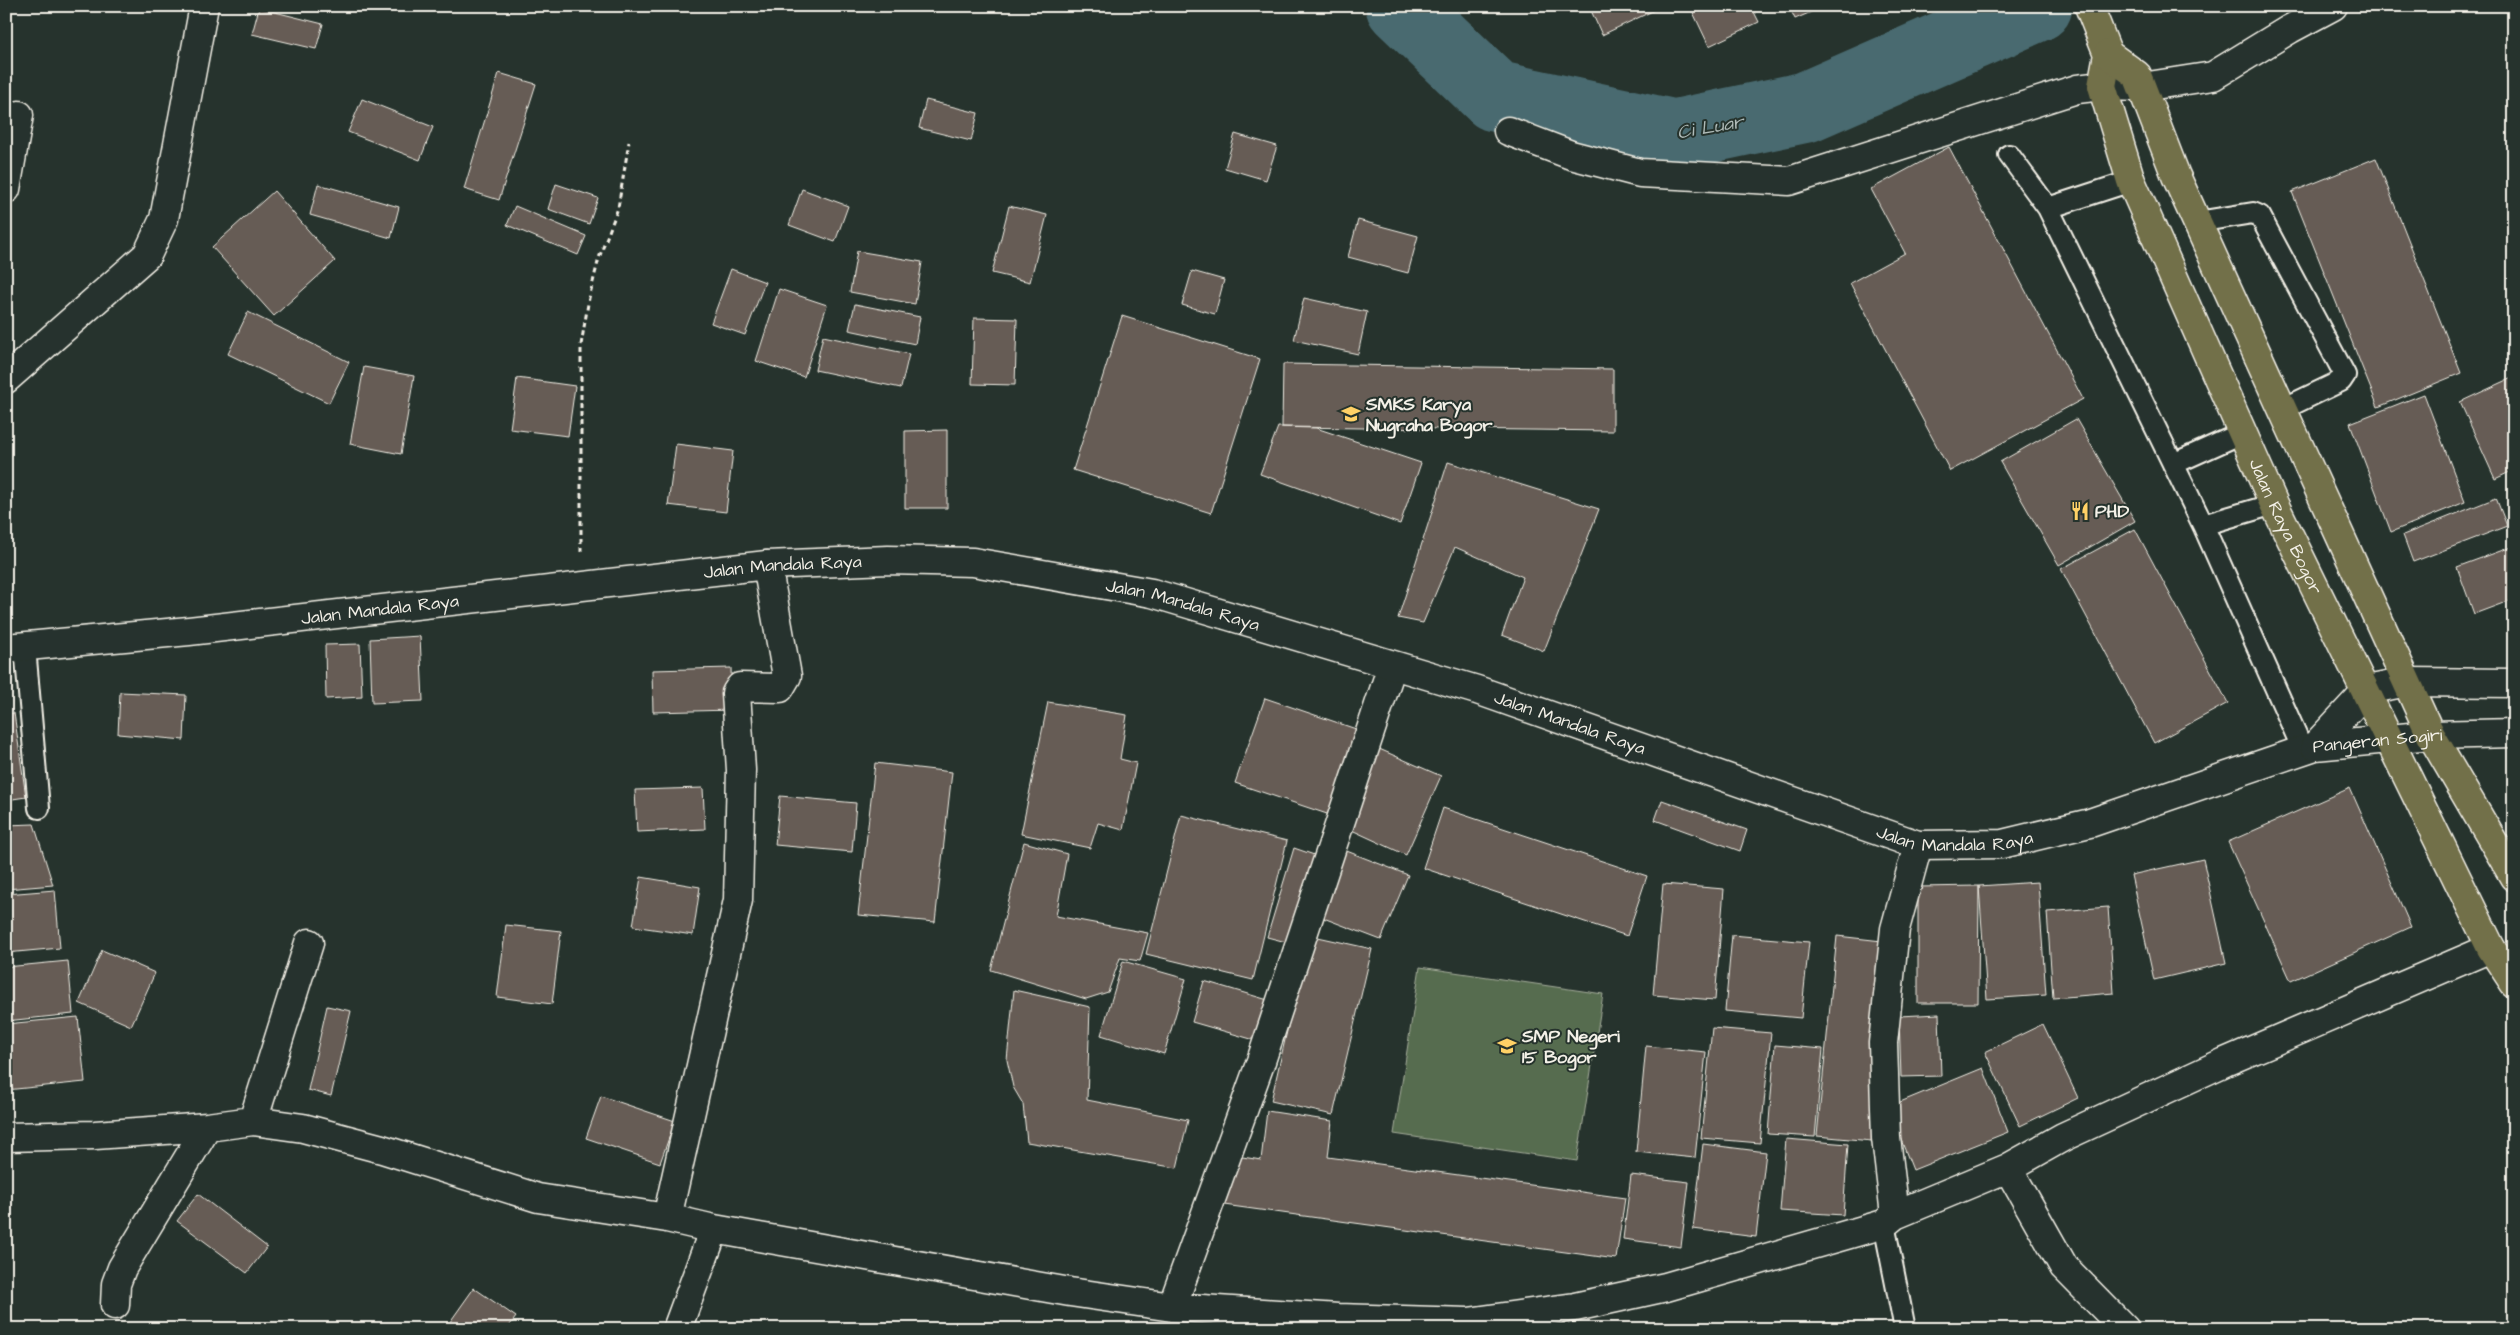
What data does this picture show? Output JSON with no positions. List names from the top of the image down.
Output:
{
  "streets": {
    "highway": ["Jalan Raya Bogor"],
    "street": ["Jalan Mandala Raya", "Pangeran Sogiri"]
  },
  "crossings": [
    ["Jalan Raya Bogor", "Pangeran Sogiri"],
    ["Jalan Mandala Raya", "Pangeran Sogiri"]
  ],
  "water": ["Ci Luar"],
  "places": {
    "school or university": ["SMKS Karya Nugraha Bogor", "SMP Negeri 15 Bogor"],
    "restaurant": ["PHD"]
  }
}
